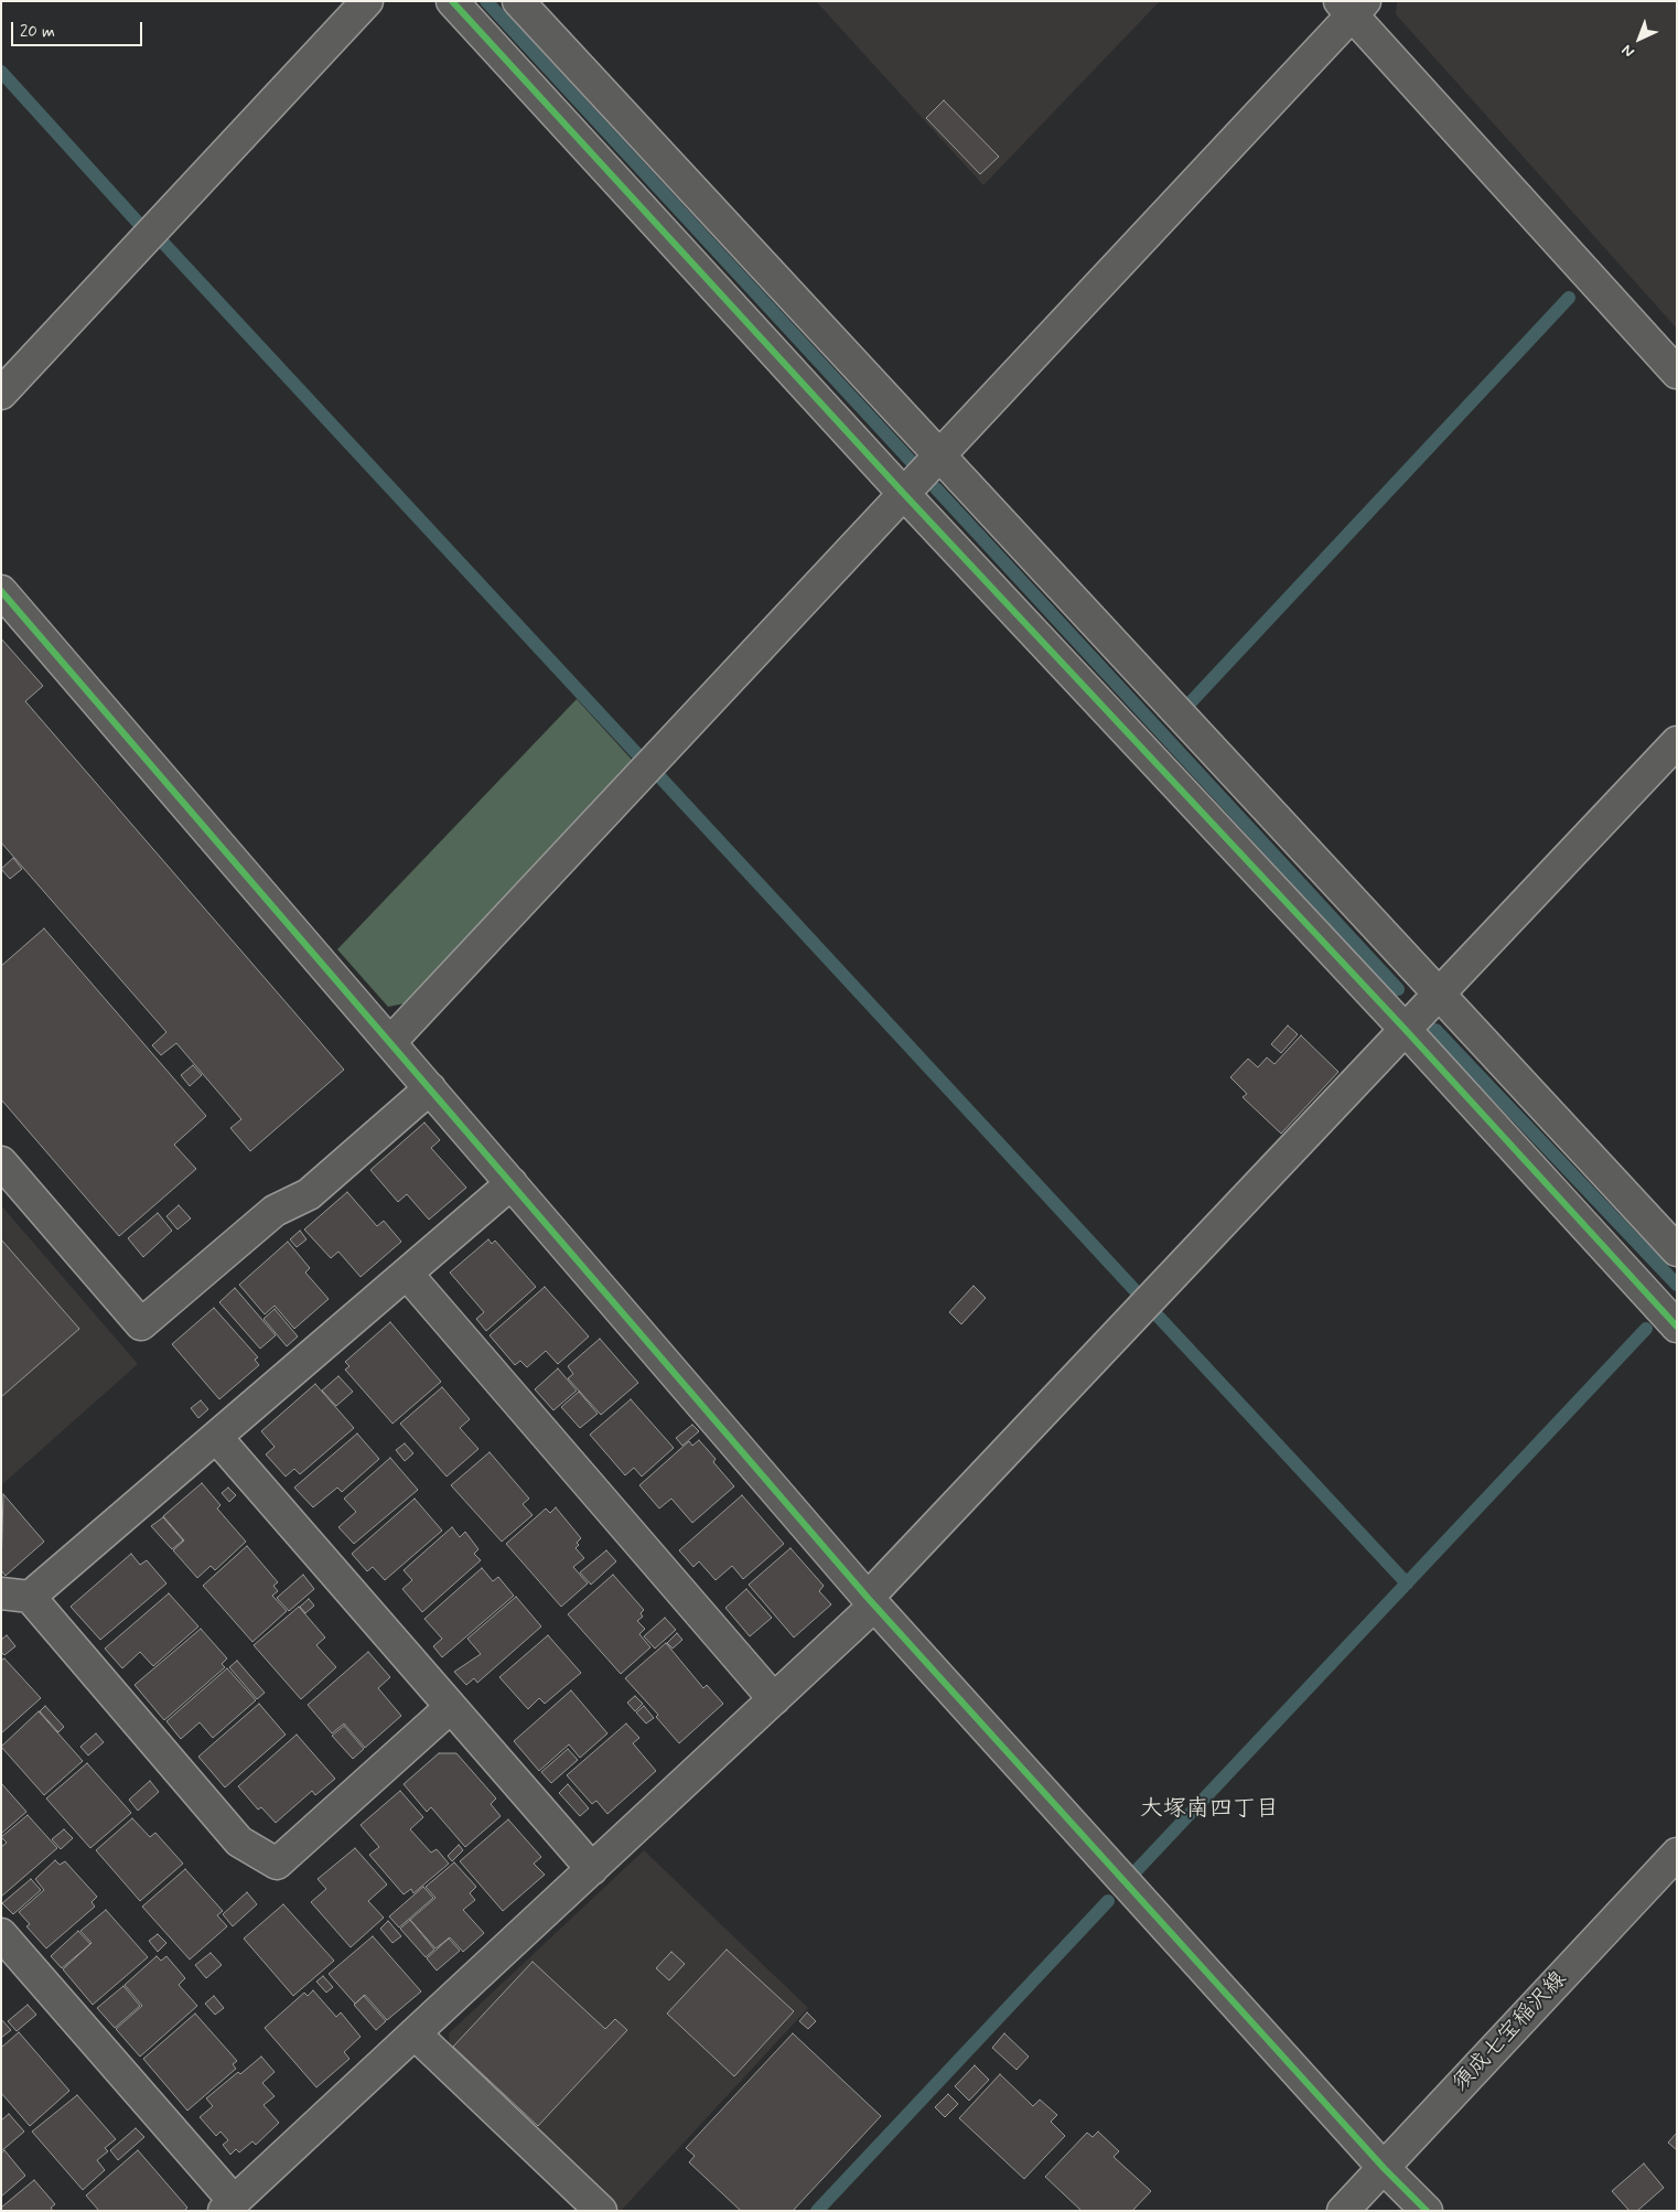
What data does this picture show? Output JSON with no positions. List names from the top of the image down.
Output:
{
  "streets": {
    "street": ["須成七宝稲沢線"]
  },
  "districts": ["大塚南四丁目"],
  "scale_bar": "20 m",
  "north": "bottom left"
}
